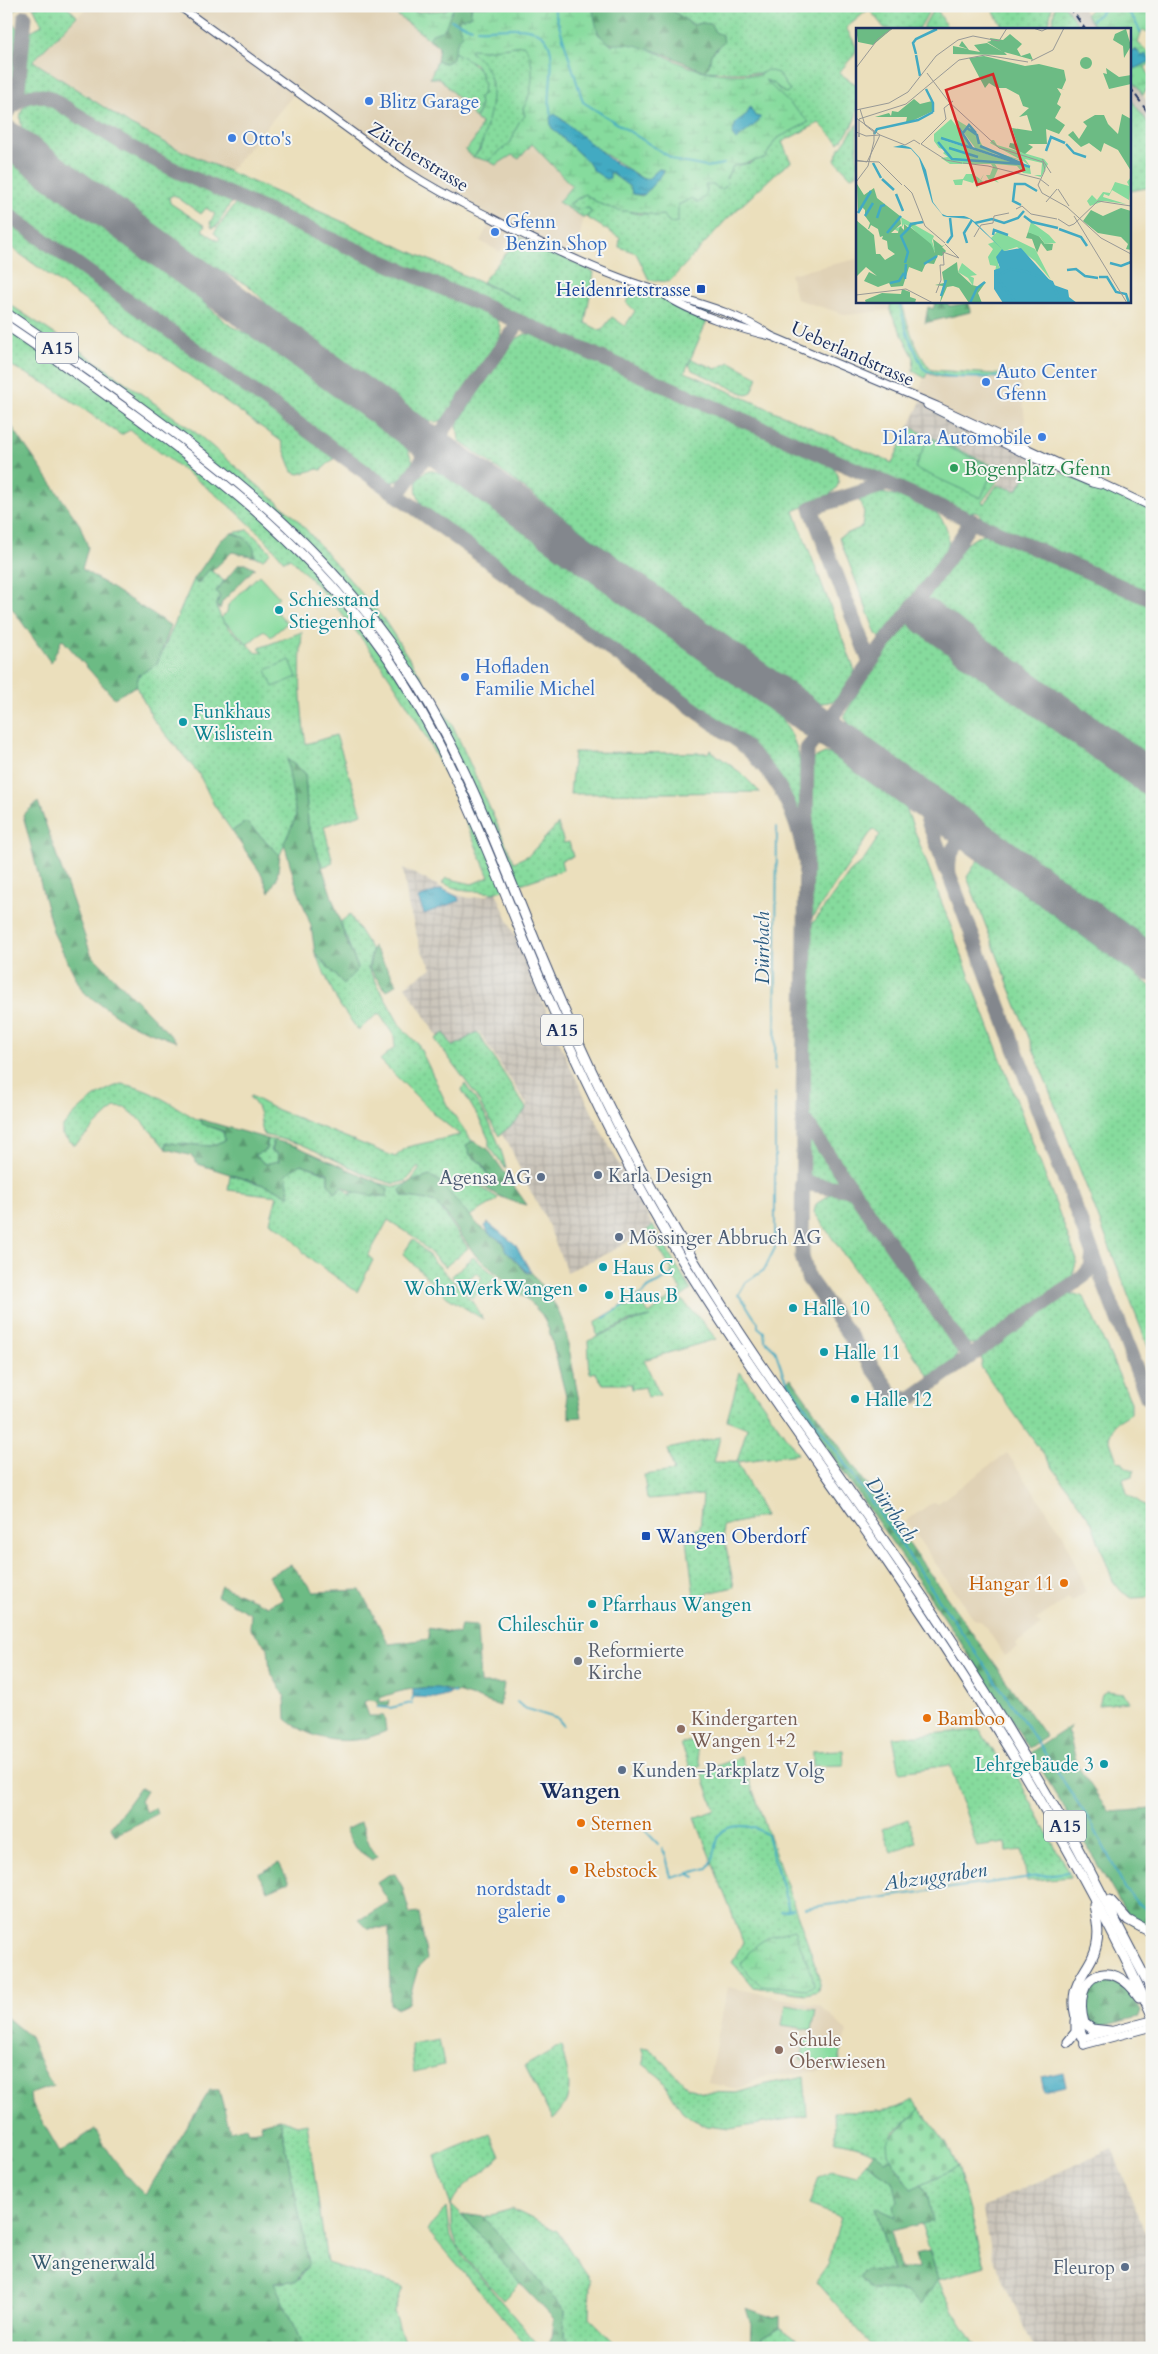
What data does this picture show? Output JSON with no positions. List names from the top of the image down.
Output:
{
  "streets": {
    "highway": ["A15"],
    "main road": ["Zürcherstrasse", "Ueberlandstrasse"]
  },
  "crossings": [
    ["Zürcherstrasse", "Ueberlandstrasse"]
  ],
  "districts": ["Wangen"],
  "water": ["Dürrbach", "Abzuggraben"],
  "parks": ["Wangenerwald"],
  "places": {
    "other": [
      "Blitz Garage",
      "Otto's",
      "Gfenn Benzin Shop",
      "Auto Center Gfenn",
      "Dilara Automobile",
      "Bogenplatz Gfenn",
      "Schiesstand Stiegenhof",
      "Hofladen Familie Michel",
      "Funkhaus Wislistein",
      "Karla Design",
      "Agensa AG",
      "Mössinger Abbruch AG",
      "Haus C",
      "WohnWerkWangen",
      "Haus B",
      "Halle 10",
      "Halle 11",
      "Halle 12",
      "Hangar 11",
      "Pfarrhaus Wangen",
      "Chileschür",
      "Reformierte Kirche",
      "Bamboo",
      "Kindergarten Wangen 1+2",
      "Lehrgebäude 3",
      "Kunden-Parkplatz Volg",
      "Sternen",
      "Rebstock",
      "nordstadt galerie",
      "Schule Oberwiesen",
      "Fleurop"
    ],
    "transit": ["Heidenrietstrasse", "Wangen Oberdorf"]
  }
}
